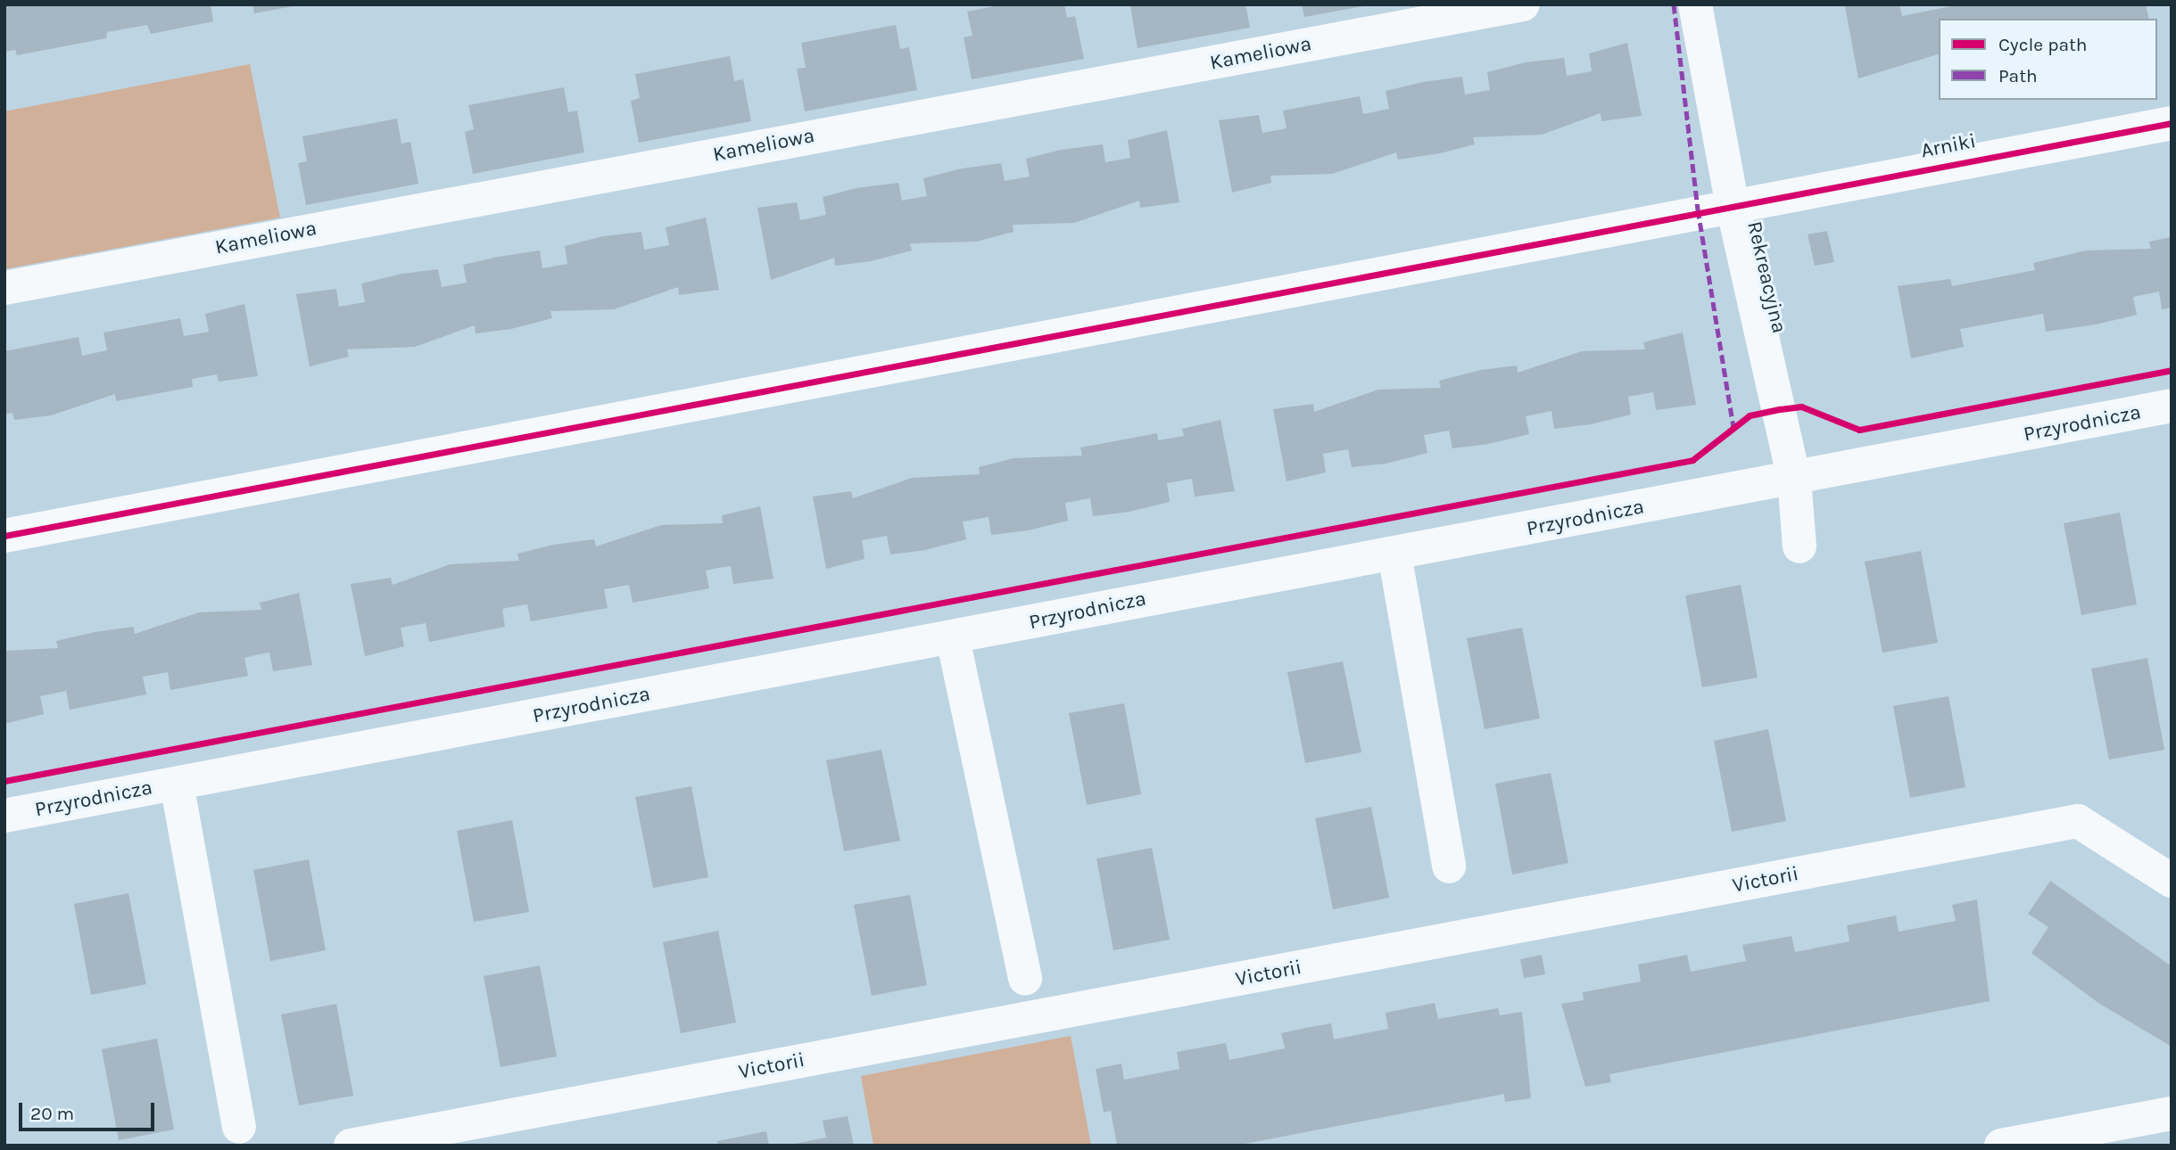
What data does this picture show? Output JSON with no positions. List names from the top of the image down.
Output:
{
  "streets": {
    "street": [
      "Kameliowa",
      "Arniki",
      "Rekreacyjna",
      "Przyrodnicza",
      "Victorii"
    ]
  },
  "crossings": [
    ["Arniki", "Rekreacyjna"],
    ["Rekreacyjna", "Przyrodnicza"]
  ],
  "legend": ["Cycle path", "Path"],
  "scale_bar": "20 m"
}
